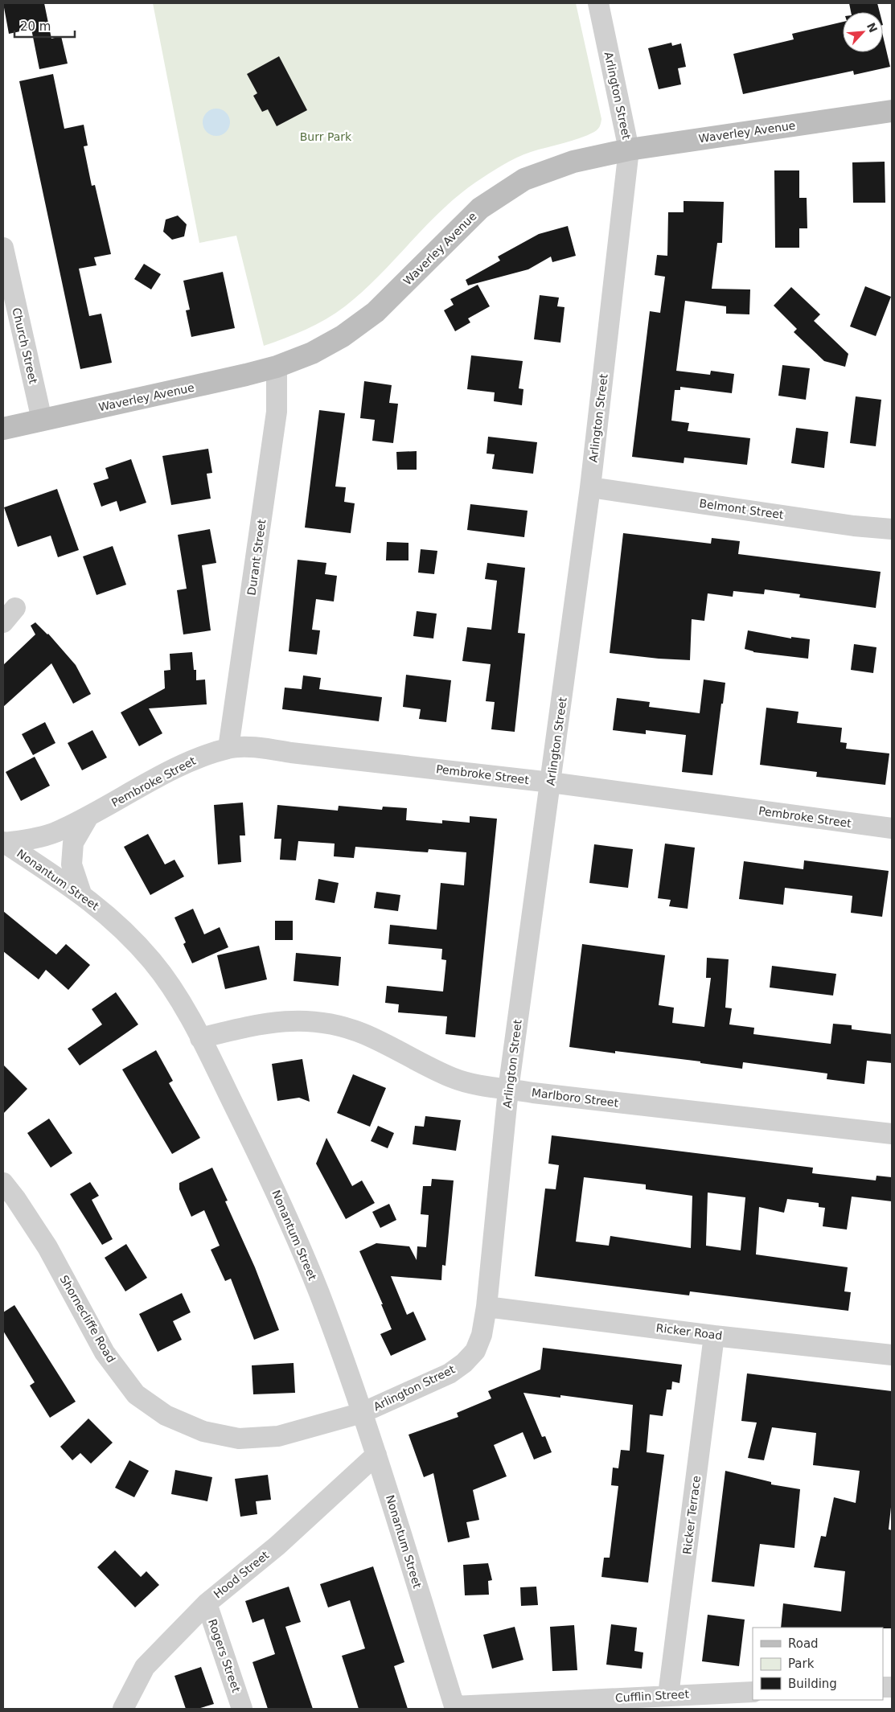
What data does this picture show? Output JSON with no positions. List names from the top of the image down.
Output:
{
  "streets": {
    "street": [
      "Arlington Street",
      "Waverley Avenue",
      "Church Street",
      "Belmont Street",
      "Durant Street",
      "Pembroke Street",
      "Nonantum Street",
      "Marlboro Street",
      "Shornecliffe Road",
      "Ricker Road",
      "Ricker Terrace",
      "Hood Street",
      "Rogers Street",
      "Cufflin Street"
    ]
  },
  "crossings": [
    ["Arlington Street", "Waverley Avenue"],
    ["Arlington Street", "Belmont Street"],
    ["Arlington Street", "Pembroke Street"],
    ["Arlington Street", "Nonantum Street"],
    ["Arlington Street", "Marlboro Street"],
    ["Arlington Street", "Shornecliffe Road"],
    ["Arlington Street", "Ricker Road"],
    ["Waverley Avenue", "Church Street"],
    ["Waverley Avenue", "Durant Street"],
    ["Durant Street", "Pembroke Street"],
    ["Pembroke Street", "Nonantum Street"],
    ["Nonantum Street", "Marlboro Street"],
    ["Nonantum Street", "Shornecliffe Road"],
    ["Nonantum Street", "Hood Street"],
    ["Nonantum Street", "Cufflin Street"],
    ["Ricker Road", "Ricker Terrace"],
    ["Ricker Terrace", "Cufflin Street"],
    ["Hood Street", "Rogers Street"]
  ],
  "parks": ["Burr Park"],
  "legend": ["Road", "Park", "Building"],
  "scale_bar": "20 m",
  "north": "top right"
}
